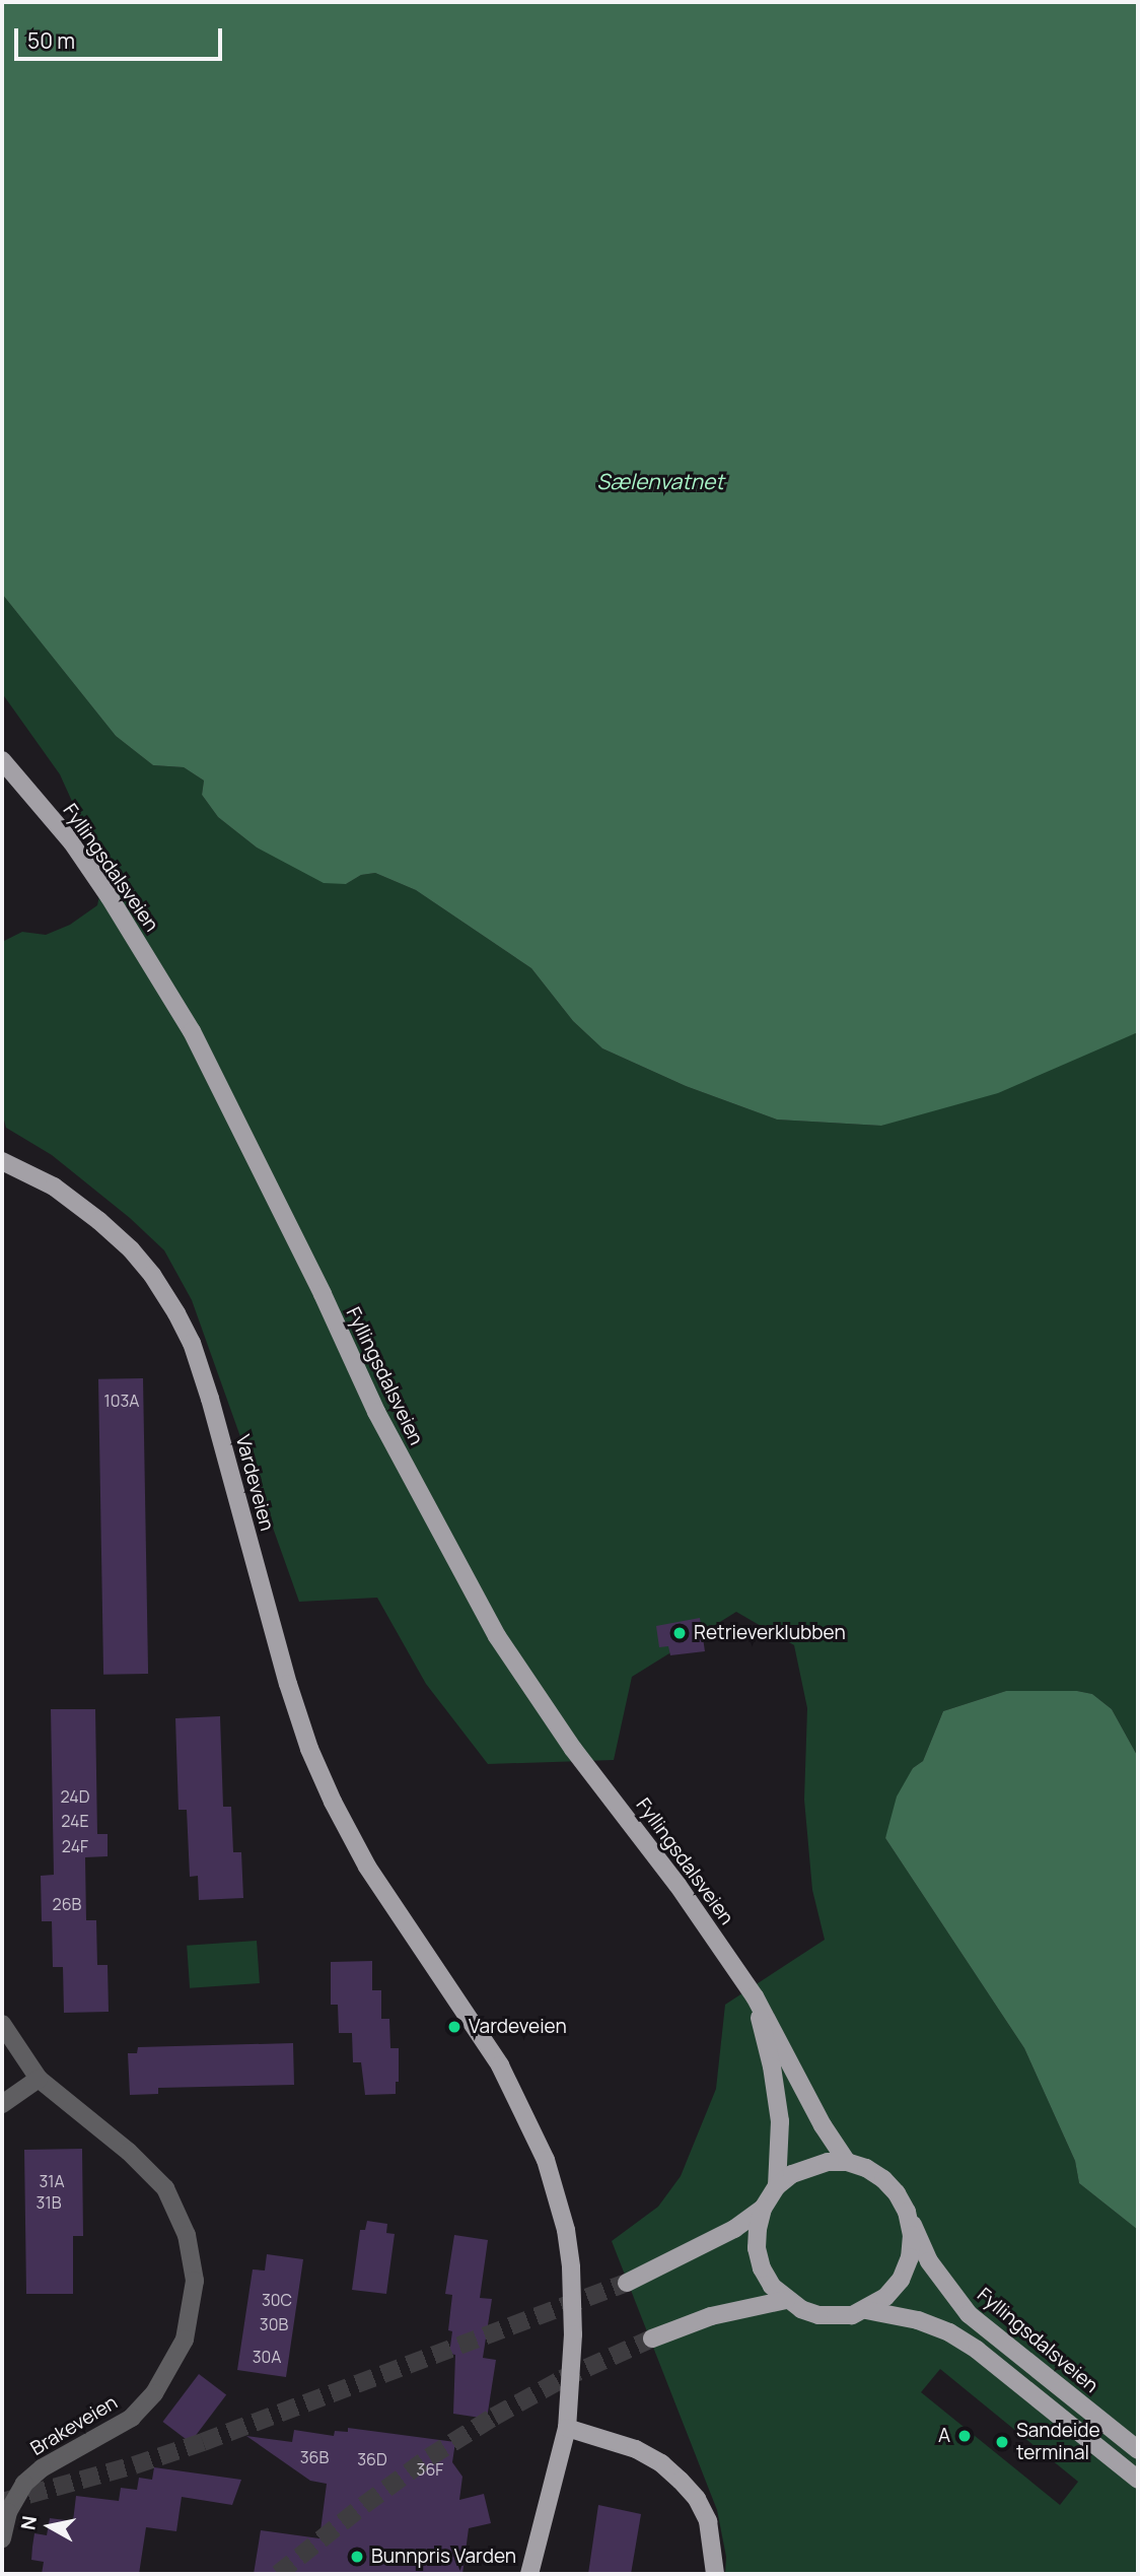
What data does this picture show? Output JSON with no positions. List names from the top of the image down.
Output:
{
  "streets": {
    "main road": ["Fyllingsdalsveien", "Vardeveien"],
    "street": ["Brakeveien"]
  },
  "water": ["Sælenvatnet"],
  "places": [
    "Retrieverklubben",
    "Vardeveien",
    "A",
    "Sandeide terminal",
    "Bunnpris Varden"
  ],
  "house_numbers": [
    "103A",
    "24D",
    "24E",
    "24F",
    "26B",
    "31A",
    "31B",
    "30C",
    "30B",
    "30A",
    "36B",
    "36D",
    "36F"
  ],
  "scale_bar": "50 m",
  "north": "left"
}
